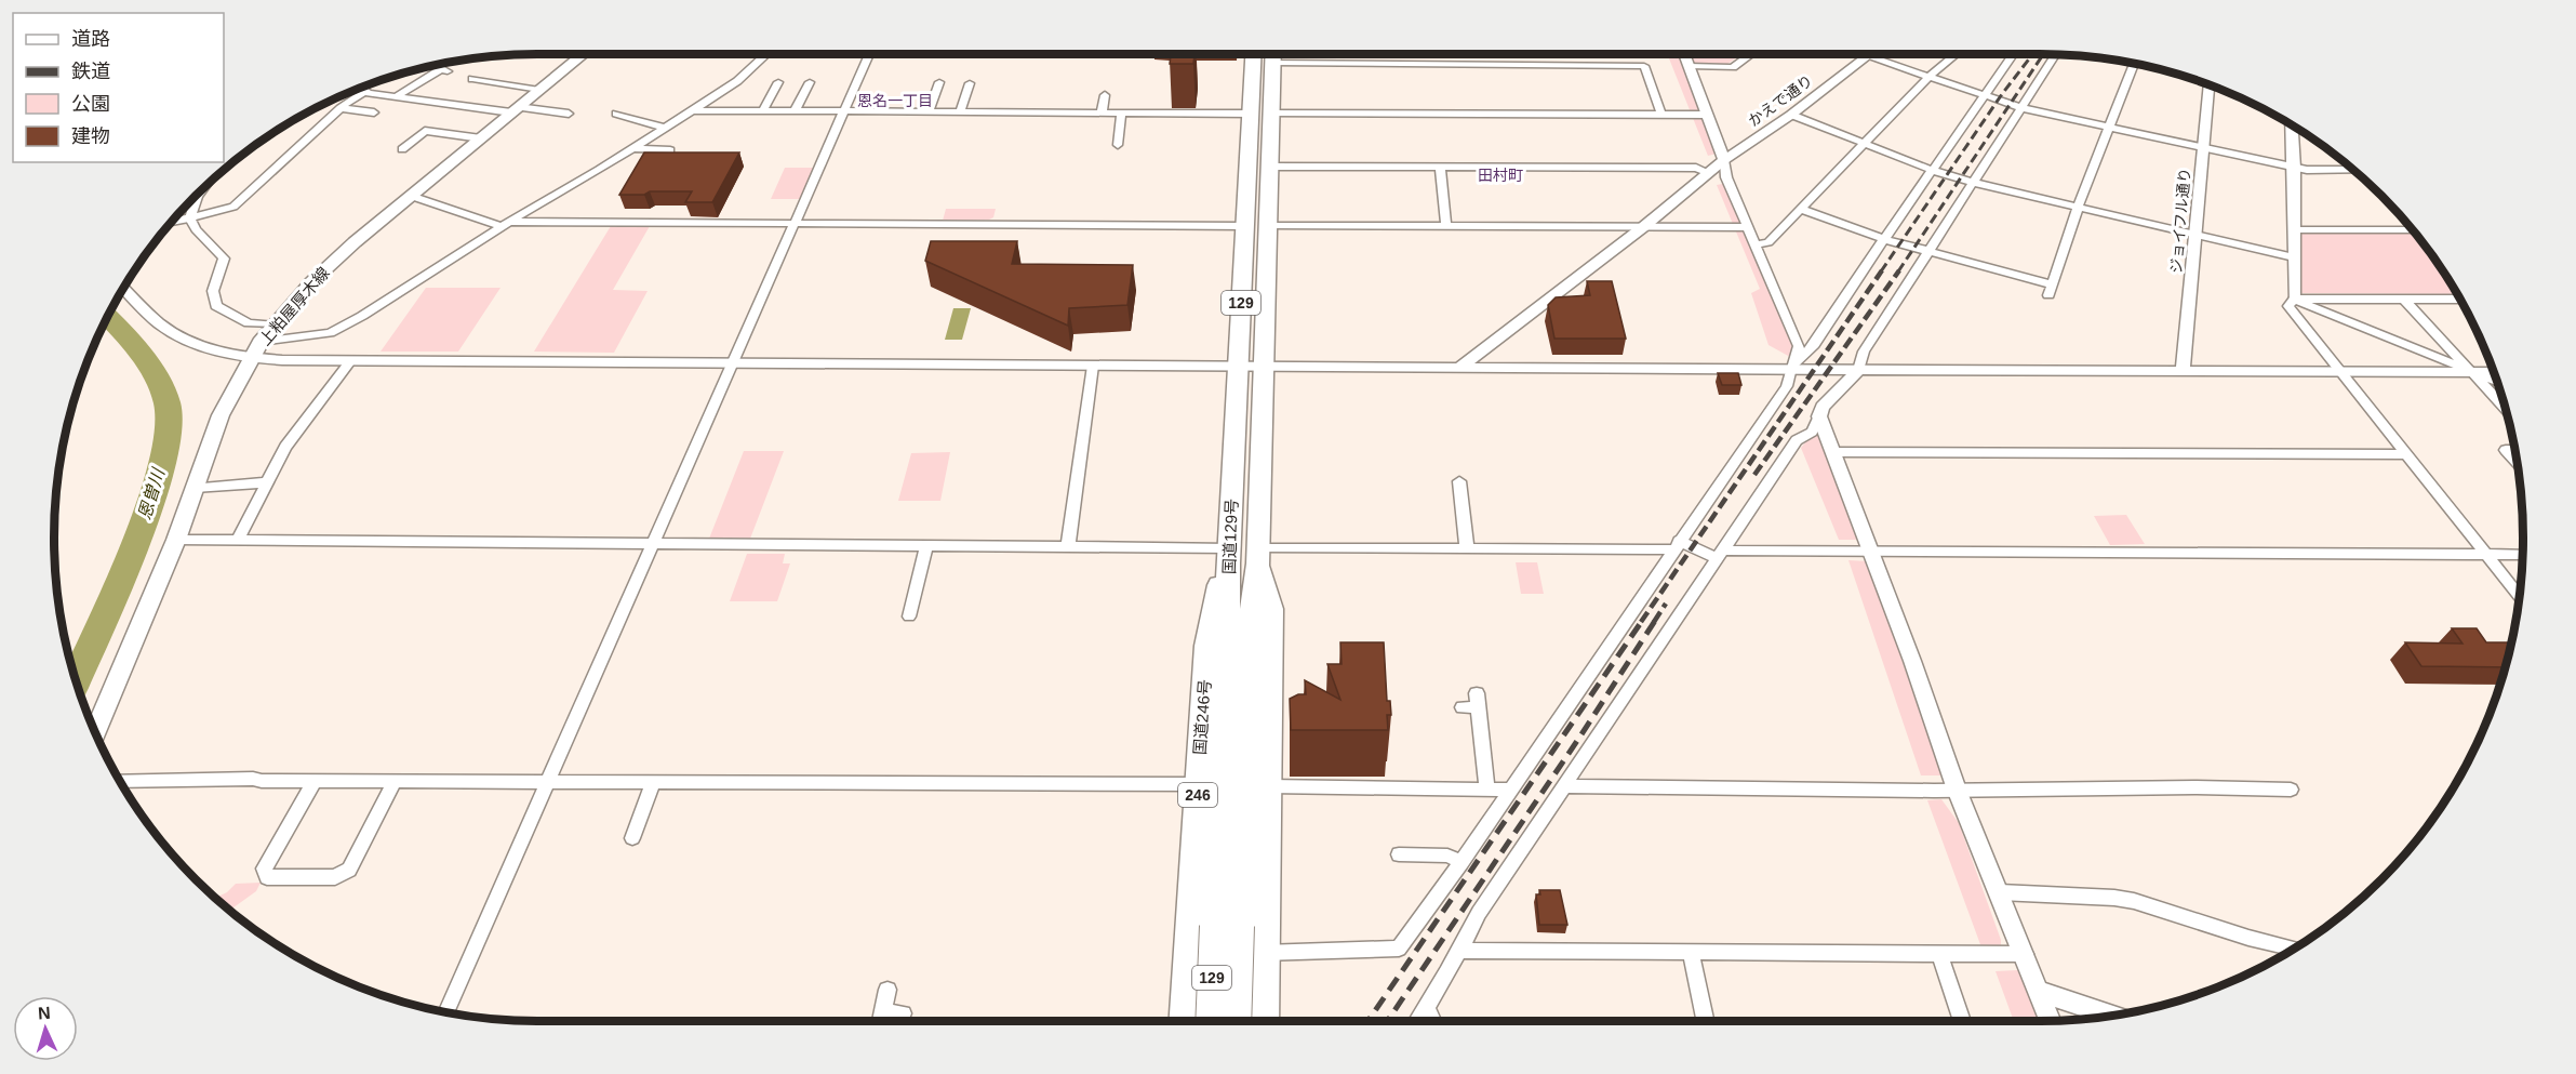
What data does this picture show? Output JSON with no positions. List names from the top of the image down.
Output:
{
  "streets": {
    "highway": [
      "129",
      "国道129号",
      "国道246号",
      "246"
    ],
    "main road": ["上粕屋厚木線"],
    "street": ["かえで通り", "ジョイフル通り"]
  },
  "crossings": [
    ["国道129号", "国道246号"]
  ],
  "districts": ["恩名一丁目", "田村町"],
  "water": ["恩曽川"],
  "legend": [
    "道路",
    "鉄道",
    "公園",
    "建物"
  ],
  "north": "top"
}
